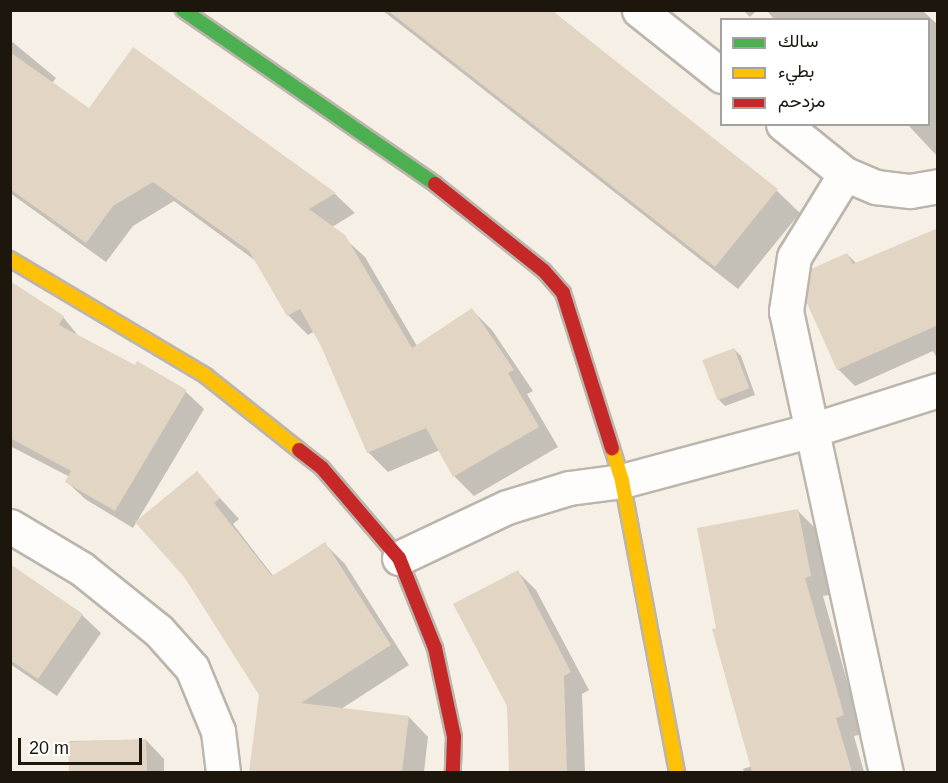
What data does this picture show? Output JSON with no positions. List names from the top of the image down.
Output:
{
  "legend": ["سالك", "بطيء", "مزدحم"],
  "scale_bar": "20 m"
}
